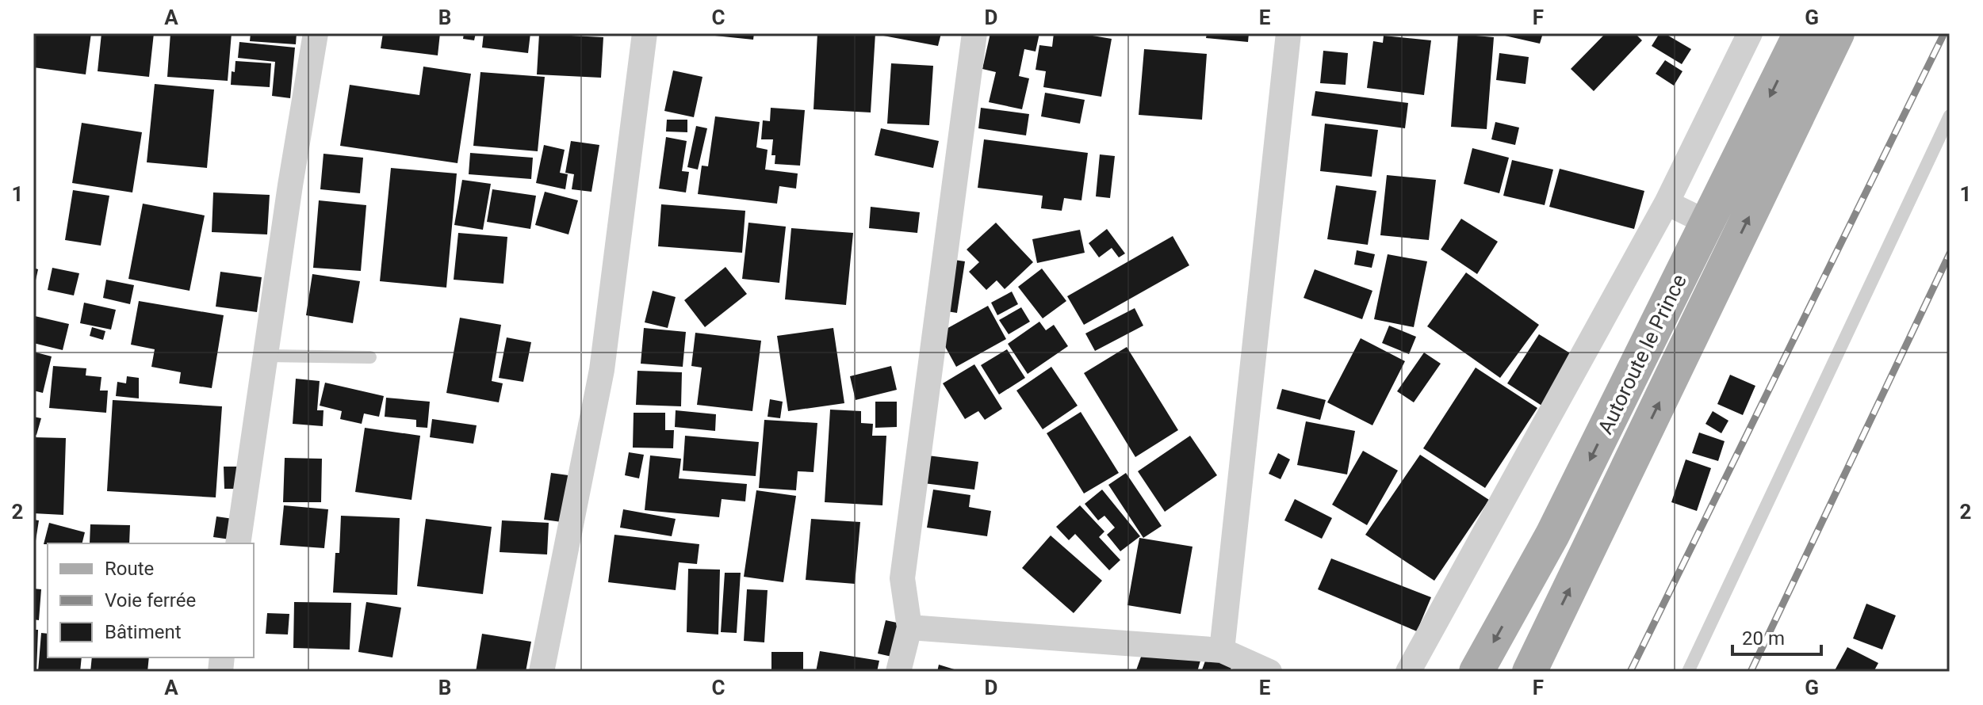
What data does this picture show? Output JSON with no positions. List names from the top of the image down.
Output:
{
  "streets": {
    "main road": ["Autoroute le Prince"]
  },
  "legend": ["Route", "Voie ferrée", "Bâtiment"],
  "scale_bar": "20 m",
  "grid": {
    "columns": [
      "A",
      "B",
      "C",
      "D",
      "E",
      "F",
      "G"
    ],
    "rows": ["1", "2"]
  }
}
